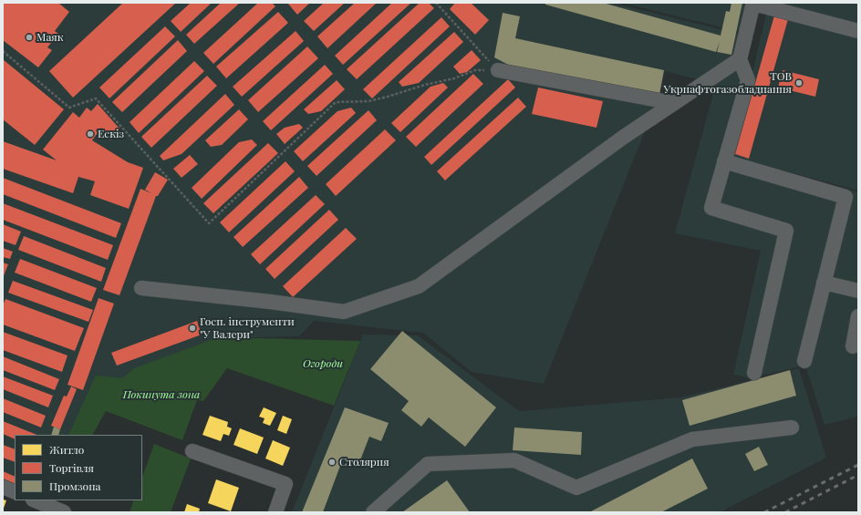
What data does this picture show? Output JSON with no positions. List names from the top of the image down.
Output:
{
  "parks": ["Огороди", "Покинута зона"],
  "places": [
    "Маяк",
    "ТОВ Укрнафтогазобладнання",
    "Ескіз",
    "Госп. інструменти \"У Валери\"",
    "Столярня"
  ],
  "legend": ["Житло", "Торгівля", "Промзона"]
}
